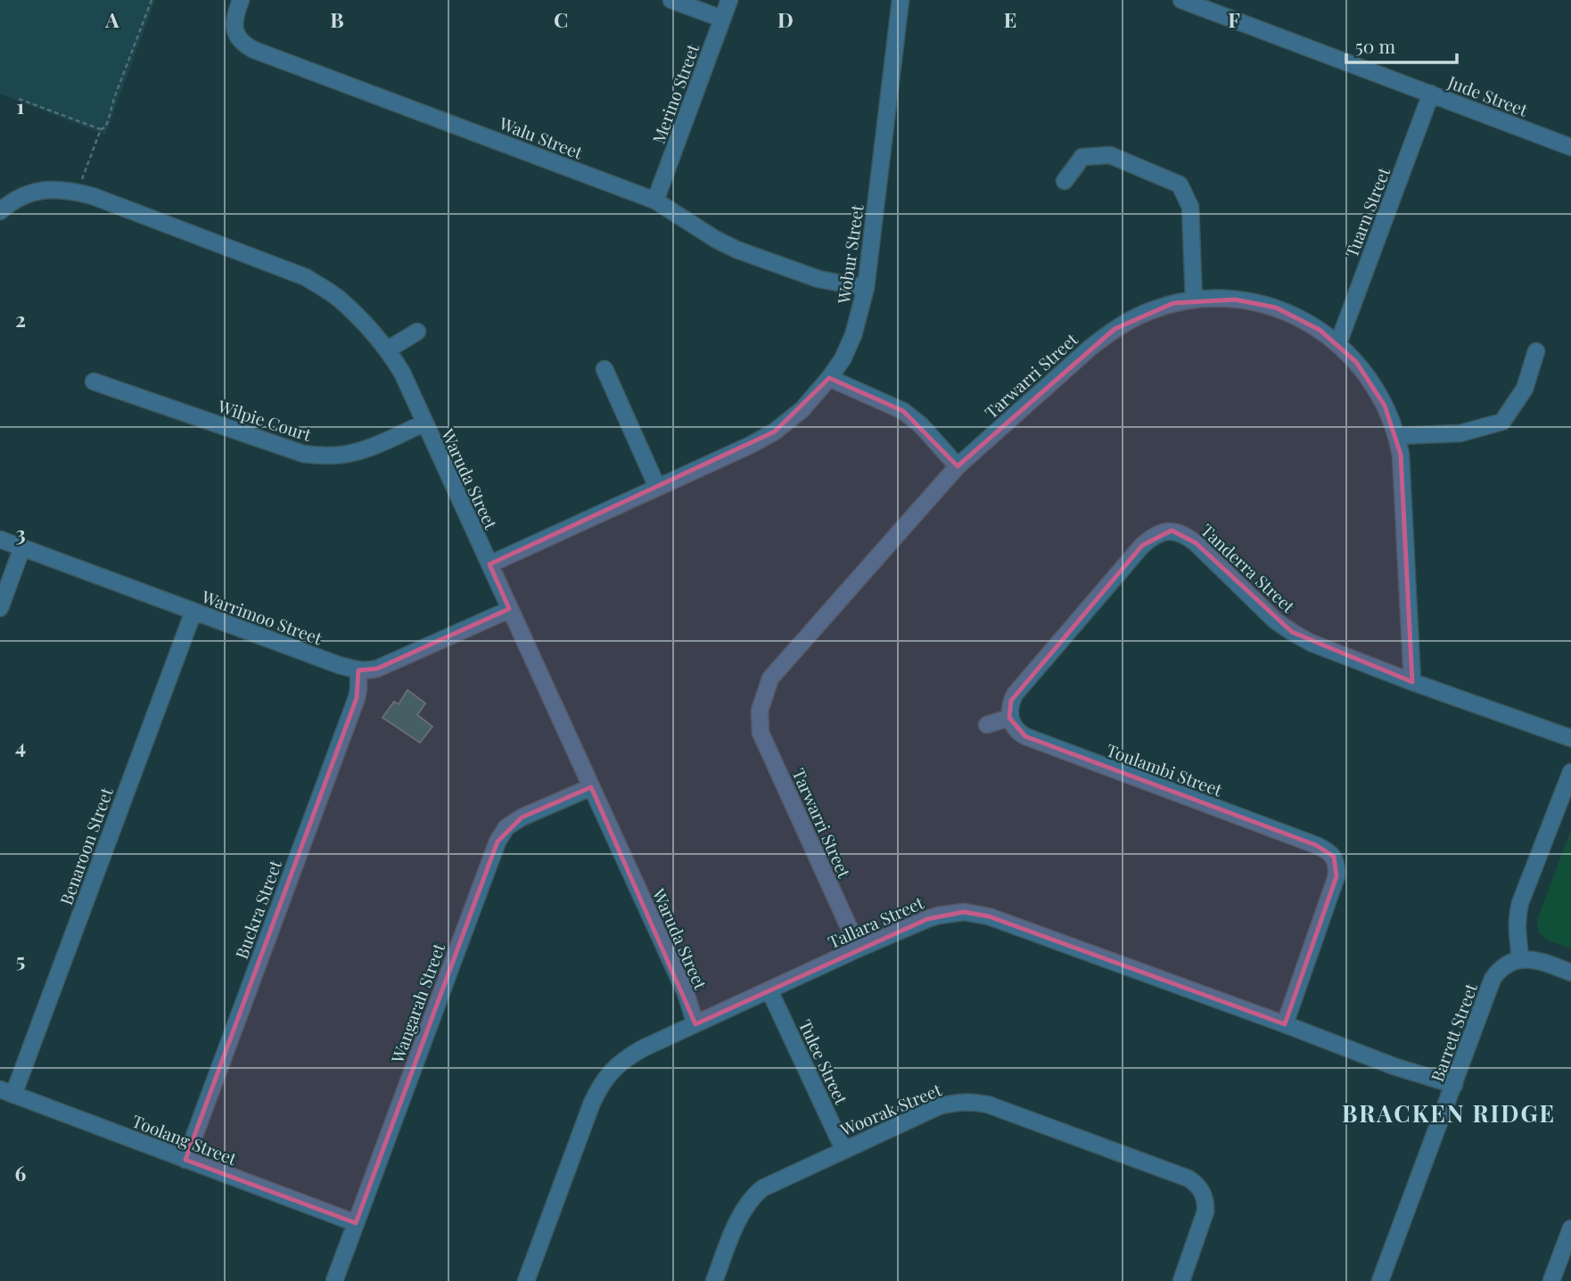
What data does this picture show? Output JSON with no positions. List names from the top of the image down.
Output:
{
  "streets": {
    "street": [
      "Merino Street",
      "Jude Street",
      "Walu Street",
      "Tuarn Street",
      "Wobur Street",
      "Tarwarri Street",
      "Wilpie Court",
      "Waruda Street",
      "Tanderra Street",
      "Warrimoo Street",
      "Toulambi Street",
      "Benaroon Street",
      "Buckra Street",
      "Tallara Street",
      "Wangarah Street",
      "Barrett Street",
      "Tulee Street",
      "Woorak Street",
      "Toolang Street"
    ]
  },
  "crossings": [
    ["Merino Street", "Walu Street"],
    ["Jude Street", "Tuarn Street"],
    ["Walu Street", "Wobur Street"],
    ["Tuarn Street", "Tarwarri Street"],
    ["Wobur Street", "Waruda Street"],
    ["Tarwarri Street", "Tanderra Street"],
    ["Tarwarri Street", "Tallara Street"],
    ["Wilpie Court", "Waruda Street"],
    ["Waruda Street", "Warrimoo Street"],
    ["Waruda Street", "Tallara Street"],
    ["Waruda Street", "Wangarah Street"],
    ["Tanderra Street", "Toulambi Street"],
    ["Warrimoo Street", "Benaroon Street"],
    ["Warrimoo Street", "Buckra Street"],
    ["Toulambi Street", "Tallara Street"],
    ["Benaroon Street", "Toolang Street"],
    ["Buckra Street", "Toolang Street"],
    ["Tallara Street", "Barrett Street"],
    ["Tallara Street", "Tulee Street"],
    ["Wangarah Street", "Toolang Street"],
    ["Tulee Street", "Woorak Street"]
  ],
  "districts": ["BRACKEN RIDGE"],
  "scale_bar": "50 m",
  "grid": {
    "columns": [
      "A",
      "B",
      "C",
      "D",
      "E",
      "F"
    ],
    "rows": [
      "1",
      "2",
      "3",
      "4",
      "5",
      "6"
    ]
  }
}
